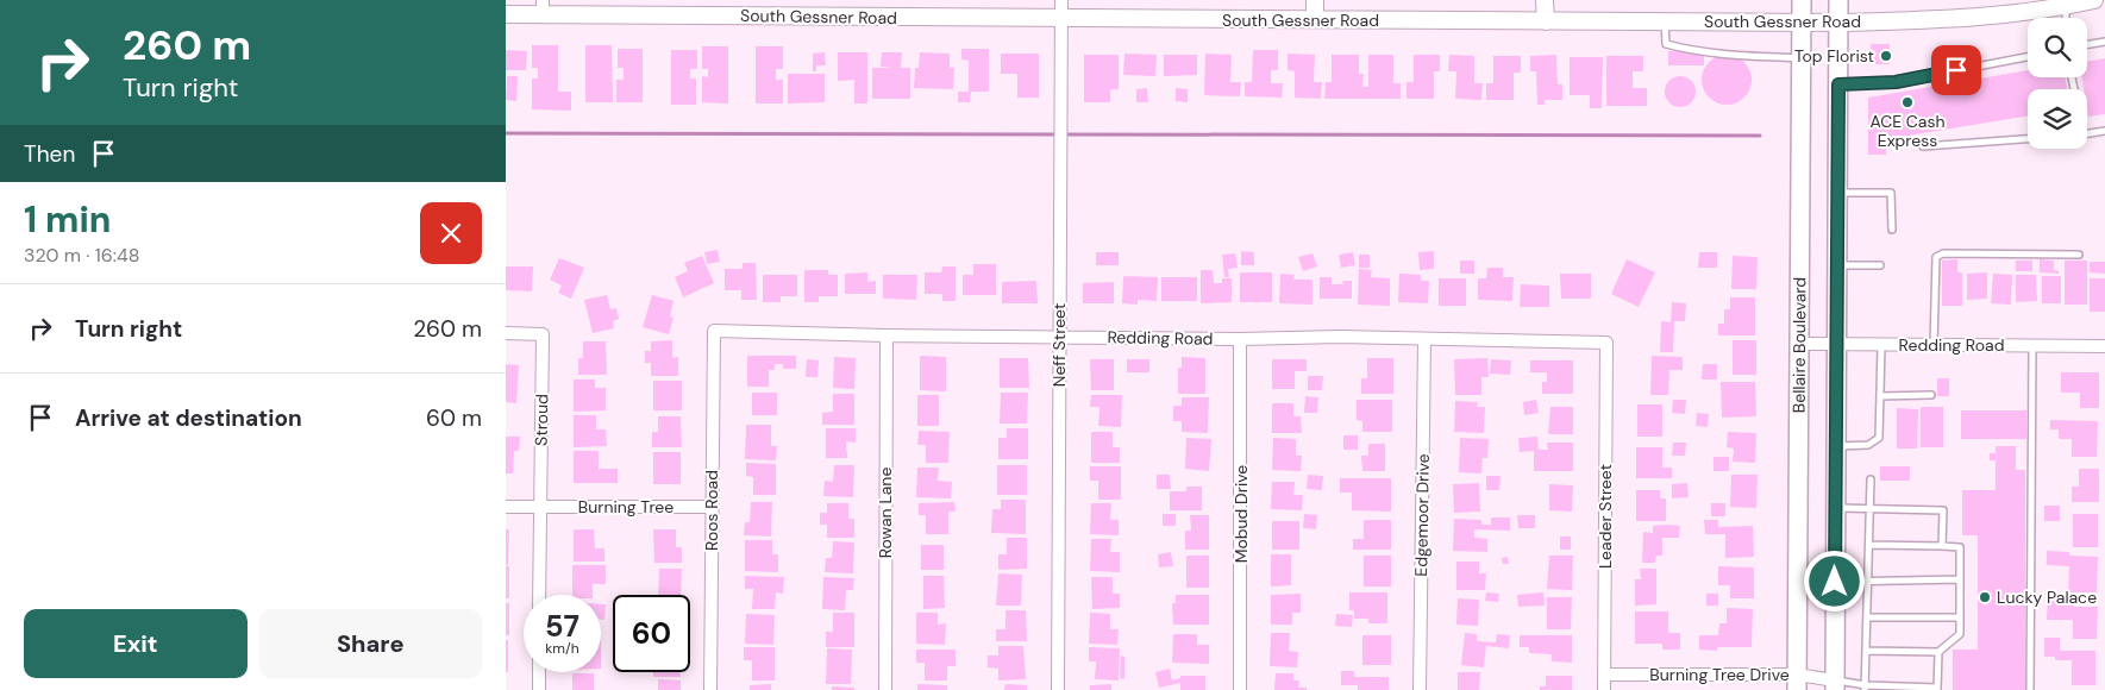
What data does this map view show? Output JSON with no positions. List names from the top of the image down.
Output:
{
  "streets": {
    "main road": ["South Gessner Road", "Bellaire Boulevard"],
    "street": [
      "Redding Road",
      "Neff Street",
      "Stroud",
      "Burning Tree",
      "Roos Road",
      "Rowan Lane",
      "Mobud Drive",
      "Edgemoor Drive",
      "Leader Street",
      "Burning Tree Drive"
    ]
  },
  "crossings": [
    ["South Gessner Road", "Neff Street"],
    ["South Gessner Road", "Bellaire Boulevard"],
    ["Redding Road", "Neff Street"],
    ["Redding Road", "Bellaire Boulevard"],
    ["Redding Road", "Roos Road"],
    ["Redding Road", "Rowan Lane"],
    ["Redding Road", "Mobud Drive"],
    ["Redding Road", "Edgemoor Drive"],
    ["Redding Road", "Leader Street"],
    ["Bellaire Boulevard", "Burning Tree Drive"],
    ["Stroud", "Burning Tree"],
    ["Burning Tree", "Roos Road"],
    ["Leader Street", "Burning Tree Drive"]
  ],
  "places": ["Top Florist", "ACE Cash Express", "Lucky Palace"],
  "page": {
    "turn": ["260 m", "Turn right"],
    "then": "Then",
    "heading": ["1 min", "320 m · 16:48"],
    "list": [
      {
        "name": "Turn right",
        "value": "260 m"
      },
      {
        "name": "Arrive at destination",
        "value": "60 m"
      }
    ],
    "speed": "57 km/h",
    "limit": "60",
    "buttons": ["Exit", "Share"]
  }
}
